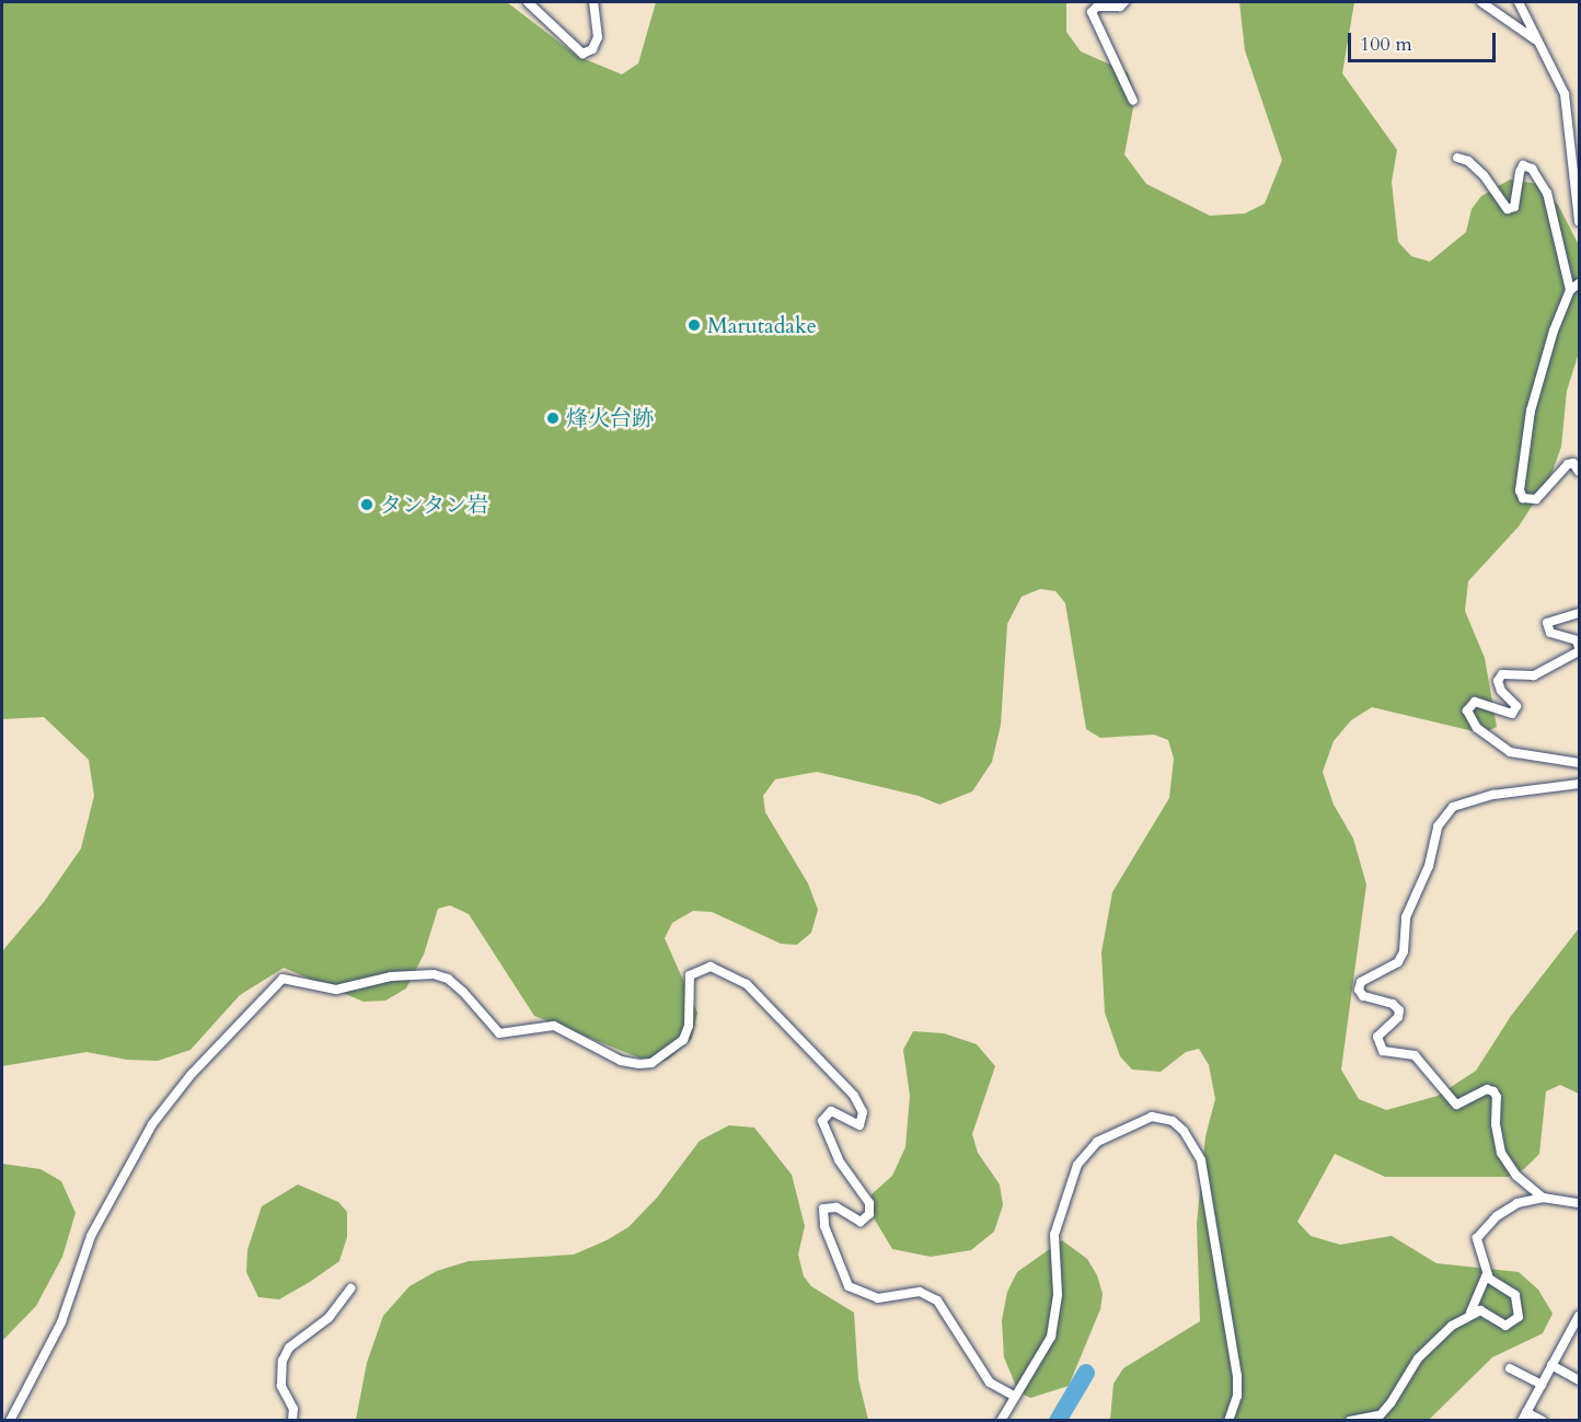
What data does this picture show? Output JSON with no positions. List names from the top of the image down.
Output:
{
  "places": ["Marutadake", "烽火台跡", "タンタン岩"],
  "scale_bar": "100 m"
}
